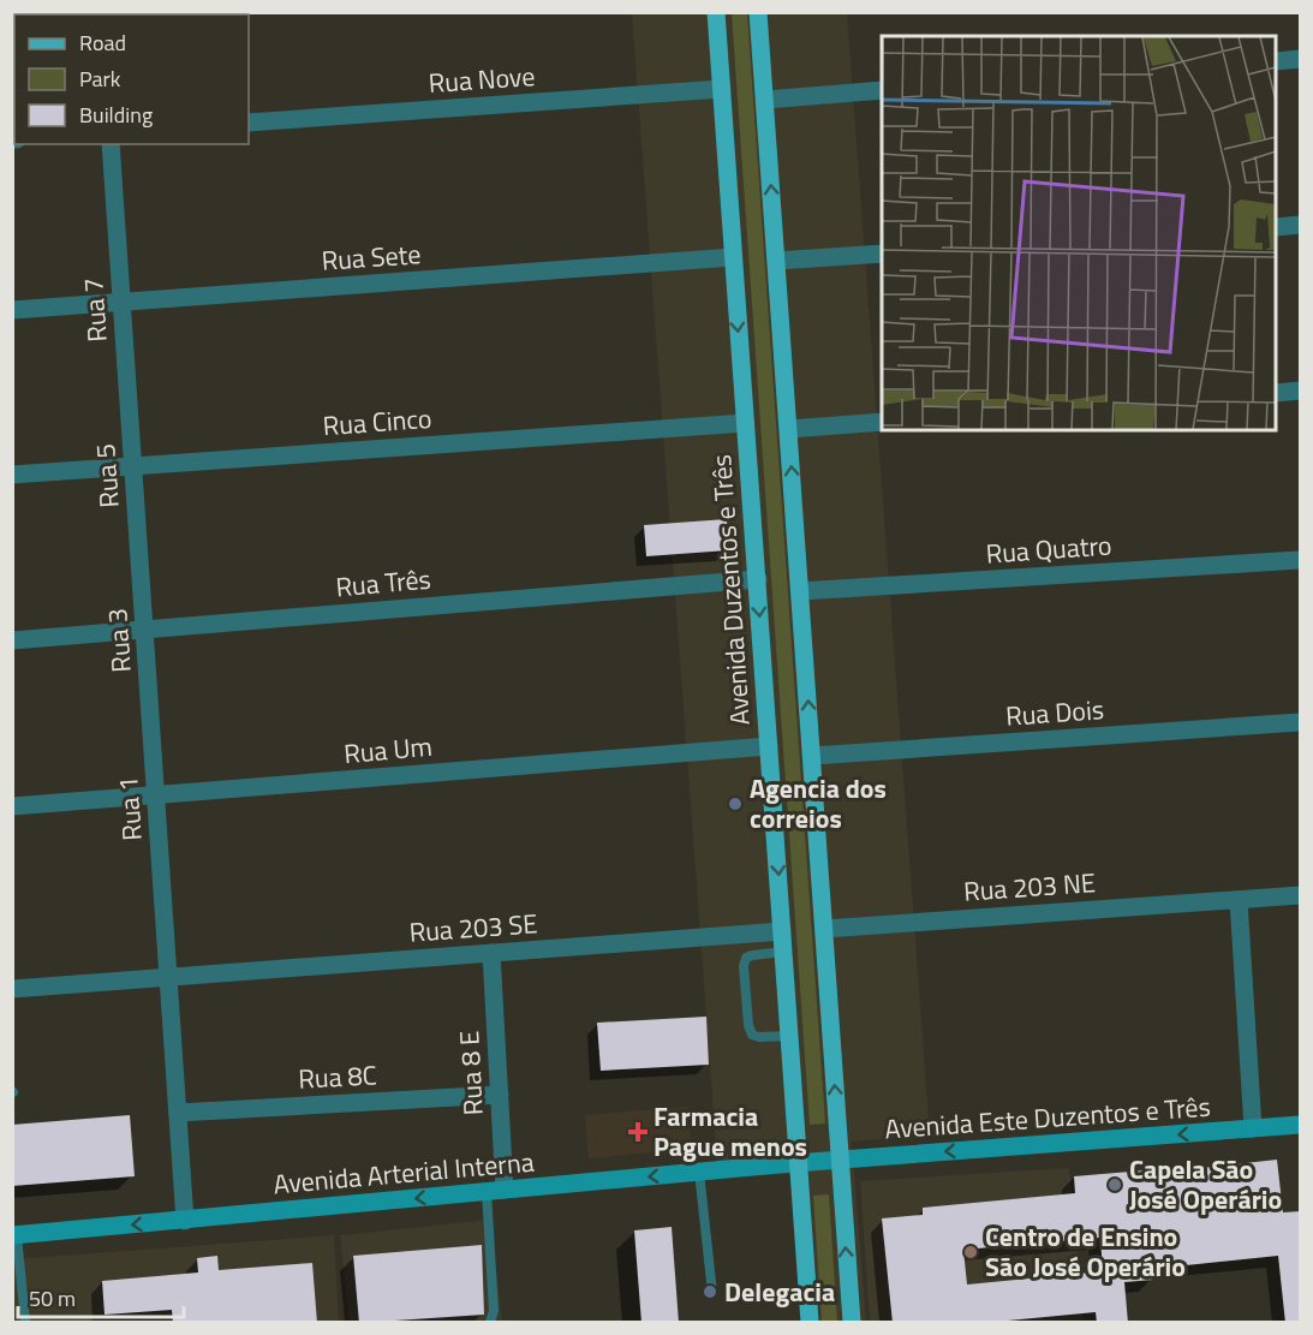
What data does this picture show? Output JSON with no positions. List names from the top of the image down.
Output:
{
  "streets": {
    "main road": ["Avenida Duzentos e Três", "Avenida Este Duzentos e Três", "Avenida Arterial Interna"],
    "street": [
      "Rua Nove",
      "Rua Sete",
      "Rua 7",
      "Rua Cinco",
      "Rua 5",
      "Rua Quatro",
      "Rua Três",
      "Rua 3",
      "Rua Dois",
      "Rua Um",
      "Rua 1",
      "Rua 203 NE",
      "Rua 203 SE",
      "Rua 8 E",
      "Rua 8C"
    ]
  },
  "crossings": [
    ["Rua Nove", "Avenida Duzentos e Três"],
    ["Rua Sete", "Rua 7"],
    ["Rua Sete", "Avenida Duzentos e Três"],
    ["Rua 7", "Rua 5"],
    ["Rua Cinco", "Rua 5"],
    ["Rua Cinco", "Avenida Duzentos e Três"],
    ["Rua 5", "Rua 3"],
    ["Rua Três", "Avenida Duzentos e Três"],
    ["Rua Três", "Rua 3"],
    ["Avenida Duzentos e Três", "Rua Um"],
    ["Avenida Duzentos e Três", "Rua 203 SE"],
    ["Avenida Duzentos e Três", "Avenida Este Duzentos e Três"],
    ["Avenida Duzentos e Três", "Avenida Arterial Interna"],
    ["Rua 3", "Rua 1"],
    ["Rua Um", "Rua 1"],
    ["Rua 1", "Rua 203 SE"],
    ["Rua 203 SE", "Rua 8 E"],
    ["Rua 8 E", "Rua 8C"],
    ["Rua 8 E", "Avenida Arterial Interna"],
    ["Avenida Este Duzentos e Três", "Avenida Arterial Interna"]
  ],
  "one_way": ["Avenida Este Duzentos e Três", "Avenida Arterial Interna"],
  "places": {
    "other": [
      "Agencia dos correios",
      "Capela São José Operário",
      "Centro de Ensino São José Operário",
      "Delegacia"
    ],
    "health": ["Farmacia Pague menos"]
  },
  "legend": ["Road", "Park", "Building"],
  "scale_bar": "50 m"
}
